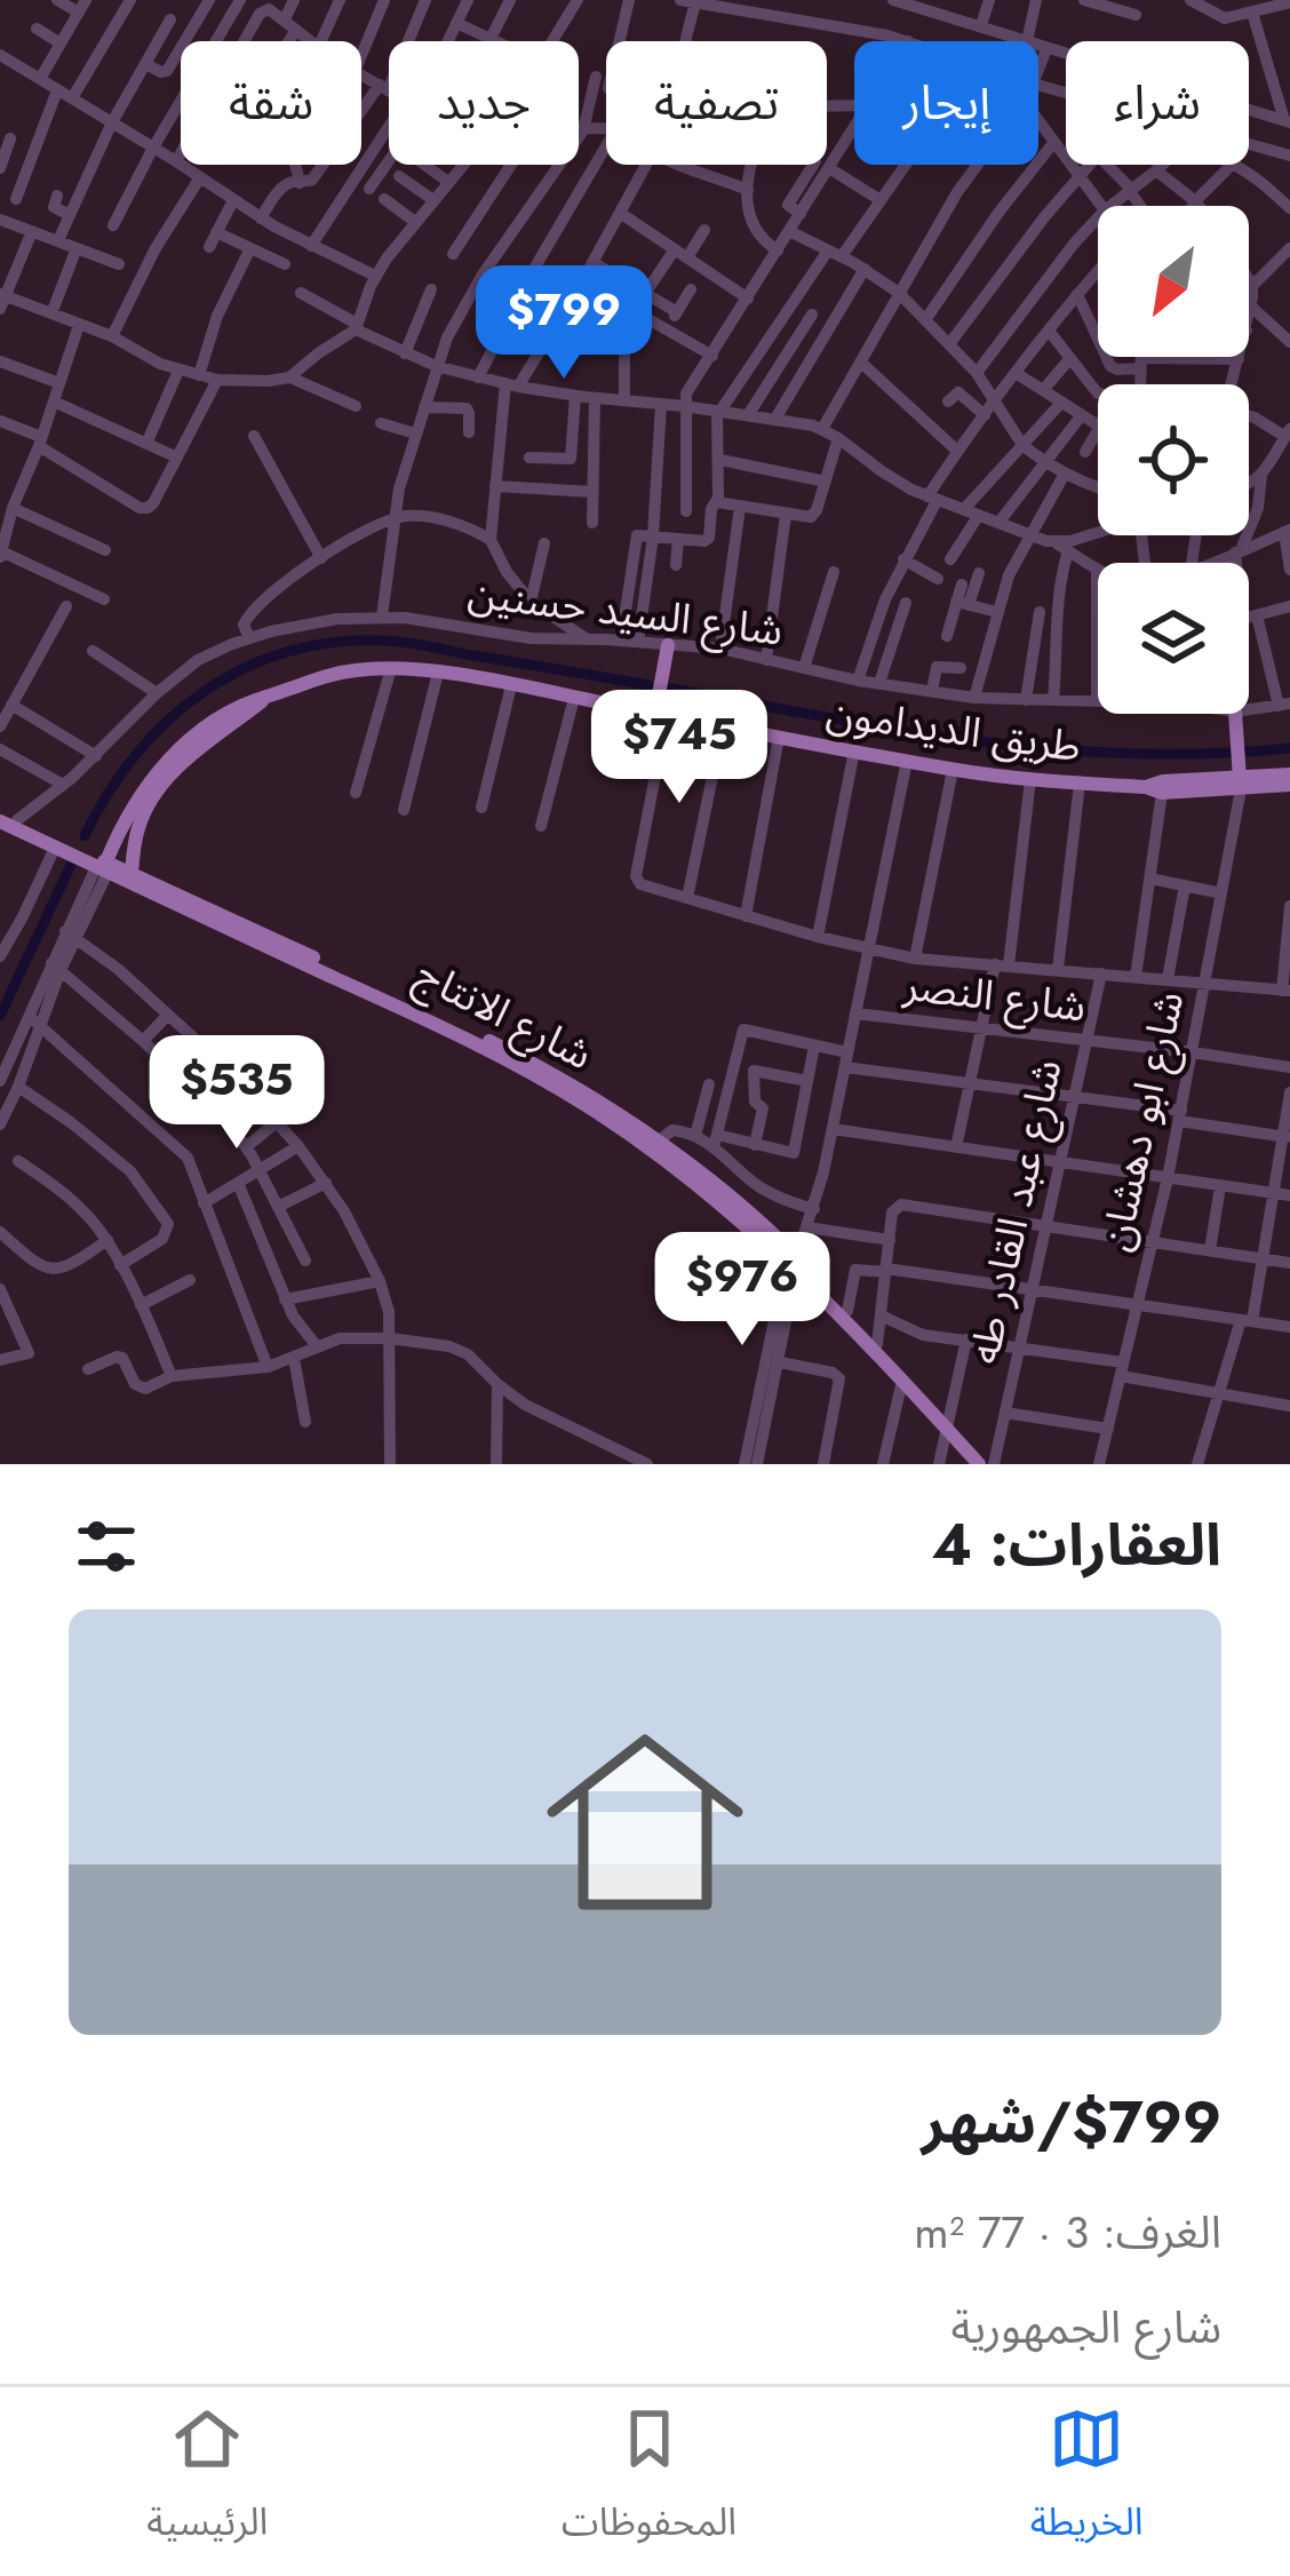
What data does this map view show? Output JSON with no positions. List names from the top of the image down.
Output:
{
  "streets": {
    "main road": ["طريق الديدامون", "شارع الانتاج"],
    "street": [
      "شارع السيد حسنين",
      "شارع النصر",
      "شارع ابو دهشان",
      "شارع عبد القادر طه"
    ]
  },
  "crossings": [
    ["شارع السيد حسنين", "شارع الانتاج"],
    ["طريق الديدامون", "شارع الانتاج"],
    ["طريق الديدامون", "شارع ابو دهشان"],
    ["شارع النصر", "شارع ابو دهشان"],
    ["شارع النصر", "شارع عبد القادر طه"]
  ],
  "north": "bottom left",
  "page": {
    "chip": [
      "شراء",
      "إيجار",
      "تصفية",
      "جديد",
      "شقة"
    ],
    "price": [
      "$799",
      "$745",
      "$535",
      "$976"
    ],
    "heading": "العقارات: 4",
    "list": [
      {
        "name": "$799/شهر",
        "note": "الغرف: 3 · 77 m² · شارع الجمهورية"
      }
    ],
    "tabs": ["الخريطة", "المحفوظات", "الرئيسية"]
  }
}
